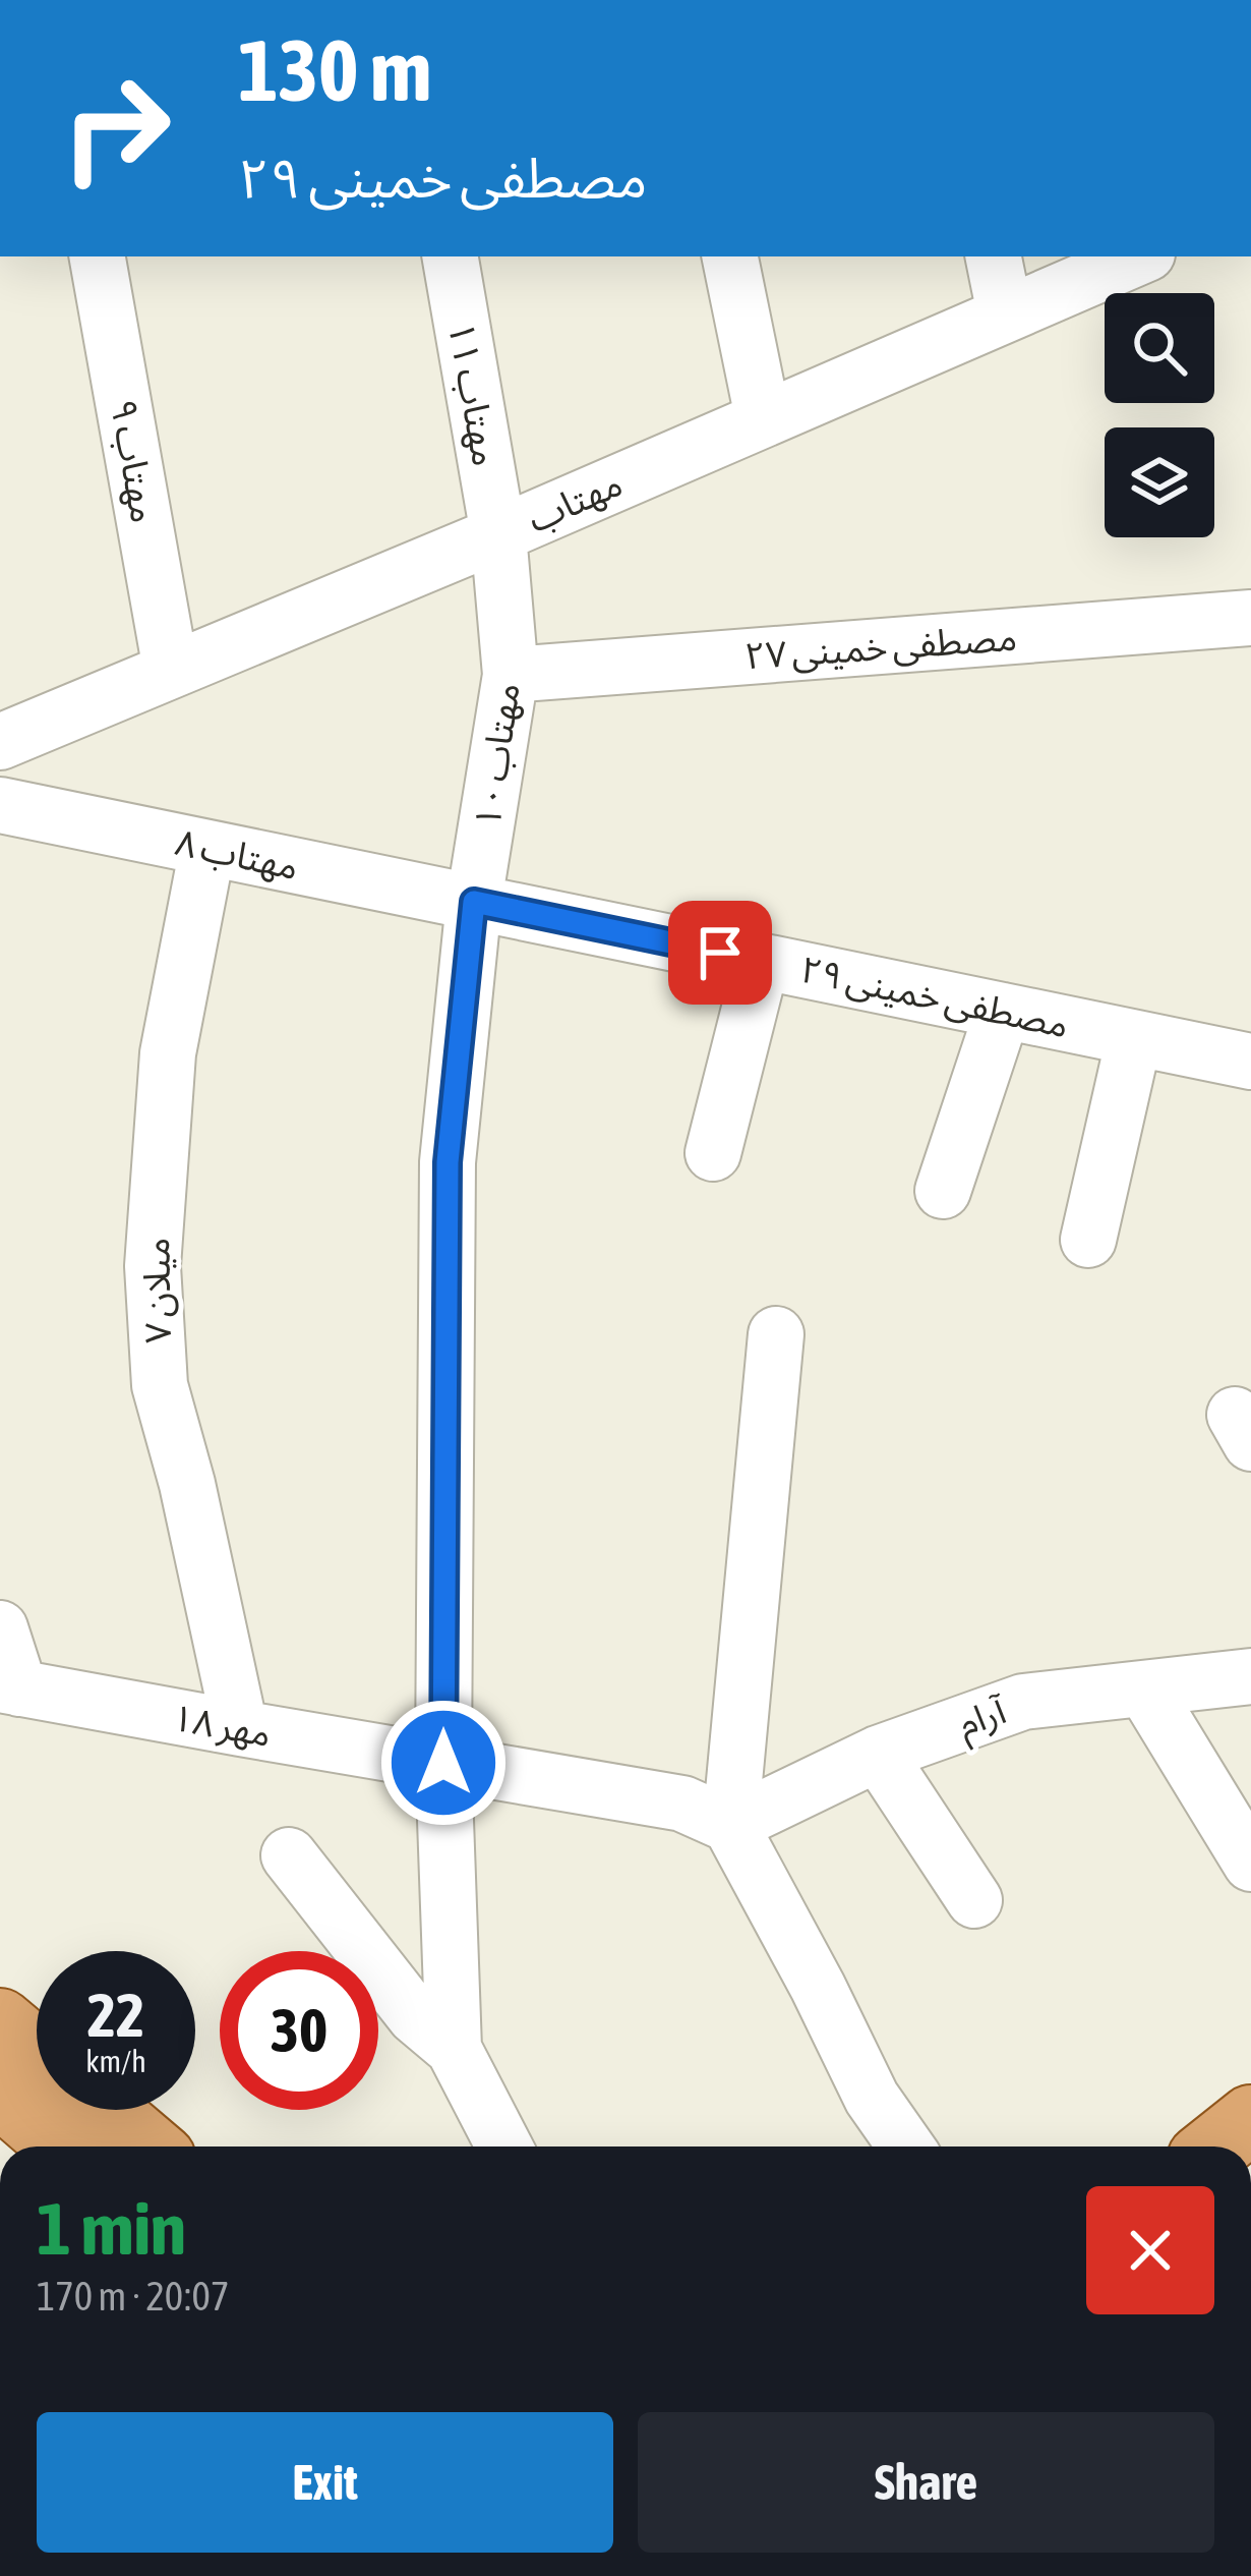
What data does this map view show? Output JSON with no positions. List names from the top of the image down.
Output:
{
  "streets": {
    "street": [
      "مهتاب ۱۱",
      "مهتاب ۹",
      "مهتاب",
      "مصطفی خمینی ۲۷",
      "مهتاب ۱۰",
      "مهتاب ۸",
      "مصطفی خمینی ۲۹",
      "میلان ۷",
      "آرام",
      "مهر ۱۸"
    ]
  },
  "crossings": [
    ["مهتاب ۱۱", "مهتاب"],
    ["مهتاب ۱۱", "مهتاب ۱۰"],
    ["مهتاب ۹", "مهتاب"],
    ["مهتاب", "مهتاب ۱۰"],
    ["مصطفی خمینی ۲۷", "مهتاب ۱۰"],
    ["مهتاب ۱۰", "مهتاب ۸"],
    ["مهتاب ۱۰", "مصطفی خمینی ۲۹"],
    ["مهتاب ۱۰", "مهر ۱۸"],
    ["مهتاب ۸", "مصطفی خمینی ۲۹"],
    ["مهتاب ۸", "میلان ۷"],
    ["میلان ۷", "مهر ۱۸"],
    ["آرام", "مهر ۱۸"]
  ],
  "page": {
    "turn": ["130 m", "مصطفی خمینی ۲۹"],
    "speed": "22 km/h",
    "limit": "30",
    "heading": ["1 min", "170 m · 20:07"],
    "buttons": ["Exit", "Share"]
  }
}
